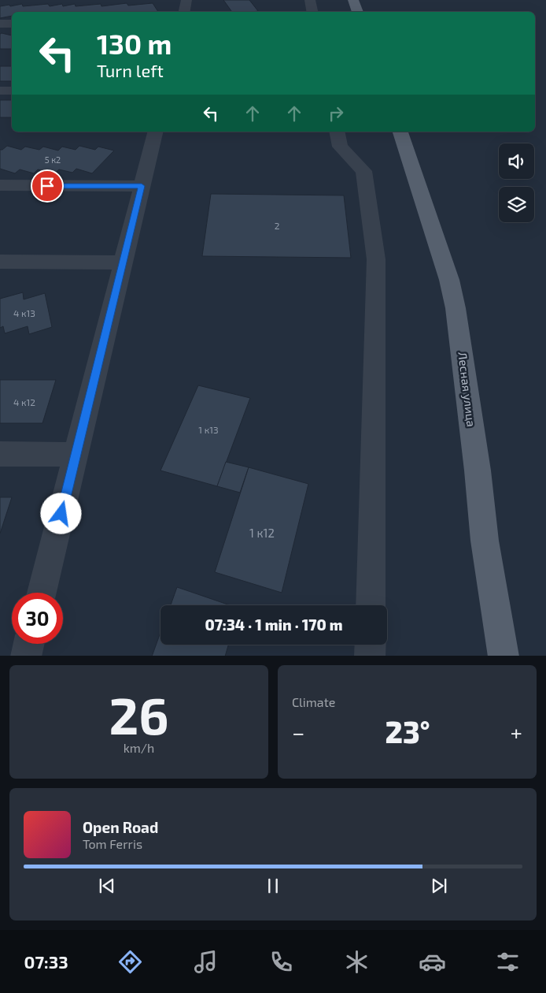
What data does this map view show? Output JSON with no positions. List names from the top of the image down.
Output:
{
  "streets": {
    "main road": ["Лесная улица"]
  },
  "house_numbers": [
    "5 к2",
    "2",
    "4 к13",
    "4 к12",
    "1 к13",
    "1 к12"
  ],
  "page": {
    "turn": ["130 m", "Turn left"],
    "limit": "30",
    "trip": "07:34 · 1 min · 170 m",
    "tile": [
      ["26", "km/h"],
      "Climate"
    ],
    "heat": ["−", "23°", "+"],
    "song": ["Open Road", "Tom Ferris"],
    "tabs": "07:33"
  }
}
